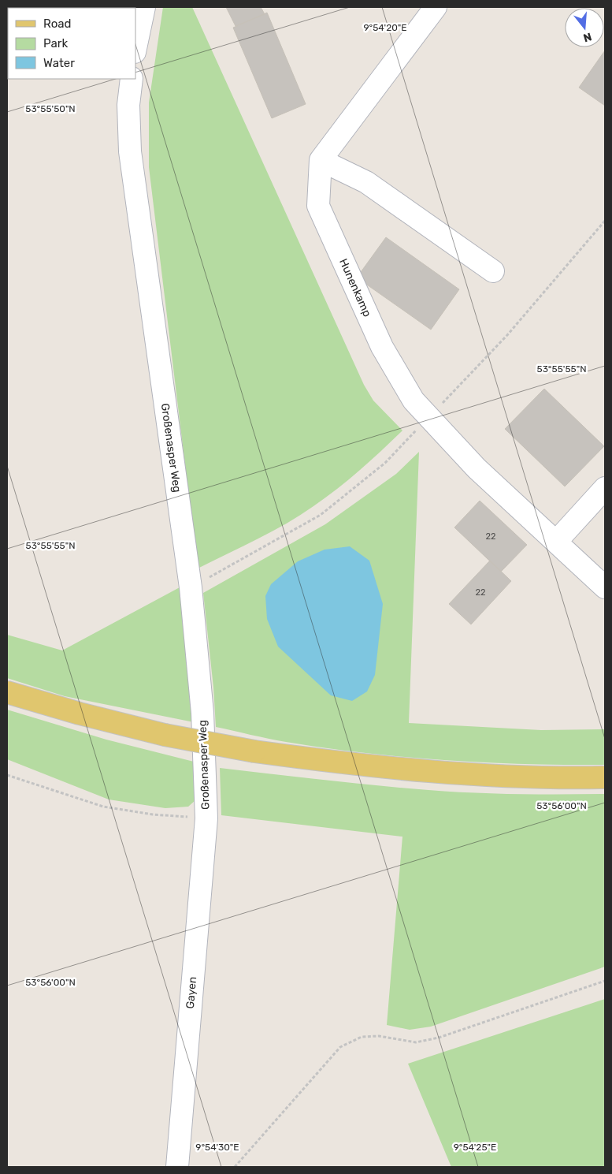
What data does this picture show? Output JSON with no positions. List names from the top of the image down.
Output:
{
  "streets": {
    "street": ["Hunenkamp", "Großenasper Weg", "Gayen"]
  },
  "crossings": [
    ["Großenasper Weg", "Gayen"]
  ],
  "house_numbers": ["22", "22"],
  "legend": ["Road", "Park", "Water"],
  "north": "bottom",
  "coordinates": [
    "9°54'20\"E",
    "53°55'50\"N",
    "53°55'55\"N",
    "53°56'00\"N",
    "9°54'30\"E",
    "9°54'25\"E"
  ]
}
